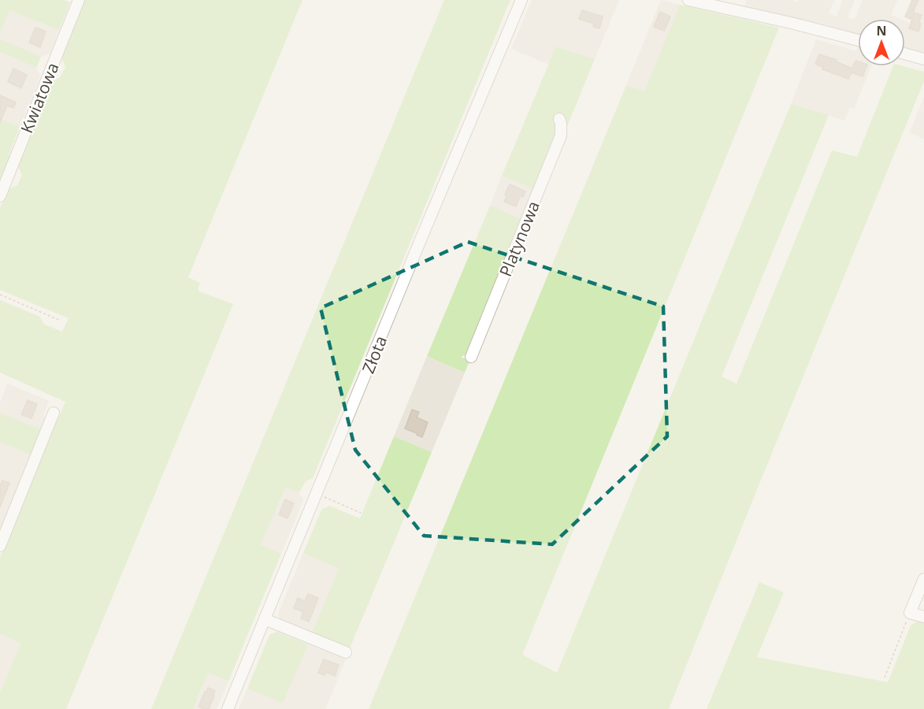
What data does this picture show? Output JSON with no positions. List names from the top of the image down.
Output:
{
  "streets": {
    "street": ["Kwiatowa", "Platynowa", "Złota"]
  },
  "north": "top"
}
